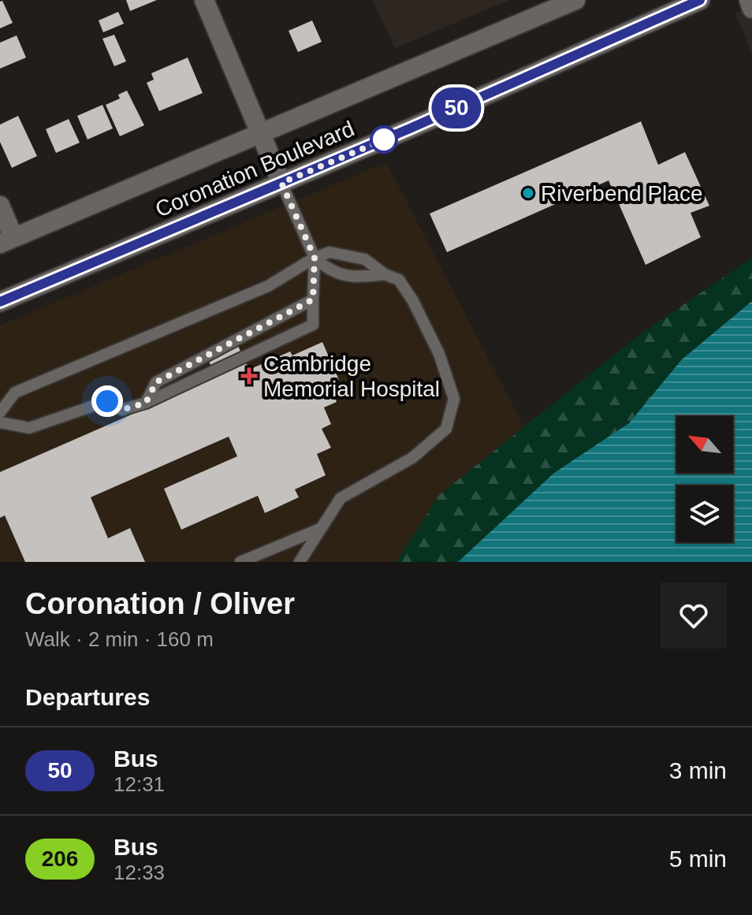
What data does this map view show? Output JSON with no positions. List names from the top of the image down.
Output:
{
  "streets": {
    "main road": ["Coronation Boulevard"]
  },
  "places": {
    "other": ["Riverbend Place"],
    "health": ["Cambridge Memorial Hospital"]
  },
  "lines": ["bus line 50"],
  "north": "top left",
  "page": {
    "on_map": "50",
    "heading": [
      ["Coronation / Oliver", "Walk · 2 min · 160 m"],
      "Departures"
    ],
    "list": [
      {
        "mark": "50",
        "name": "Bus",
        "note": "12:31",
        "value": "3 min"
      },
      {
        "mark": "206",
        "name": "Bus",
        "note": "12:33",
        "value": "5 min"
      }
    ]
  }
}
